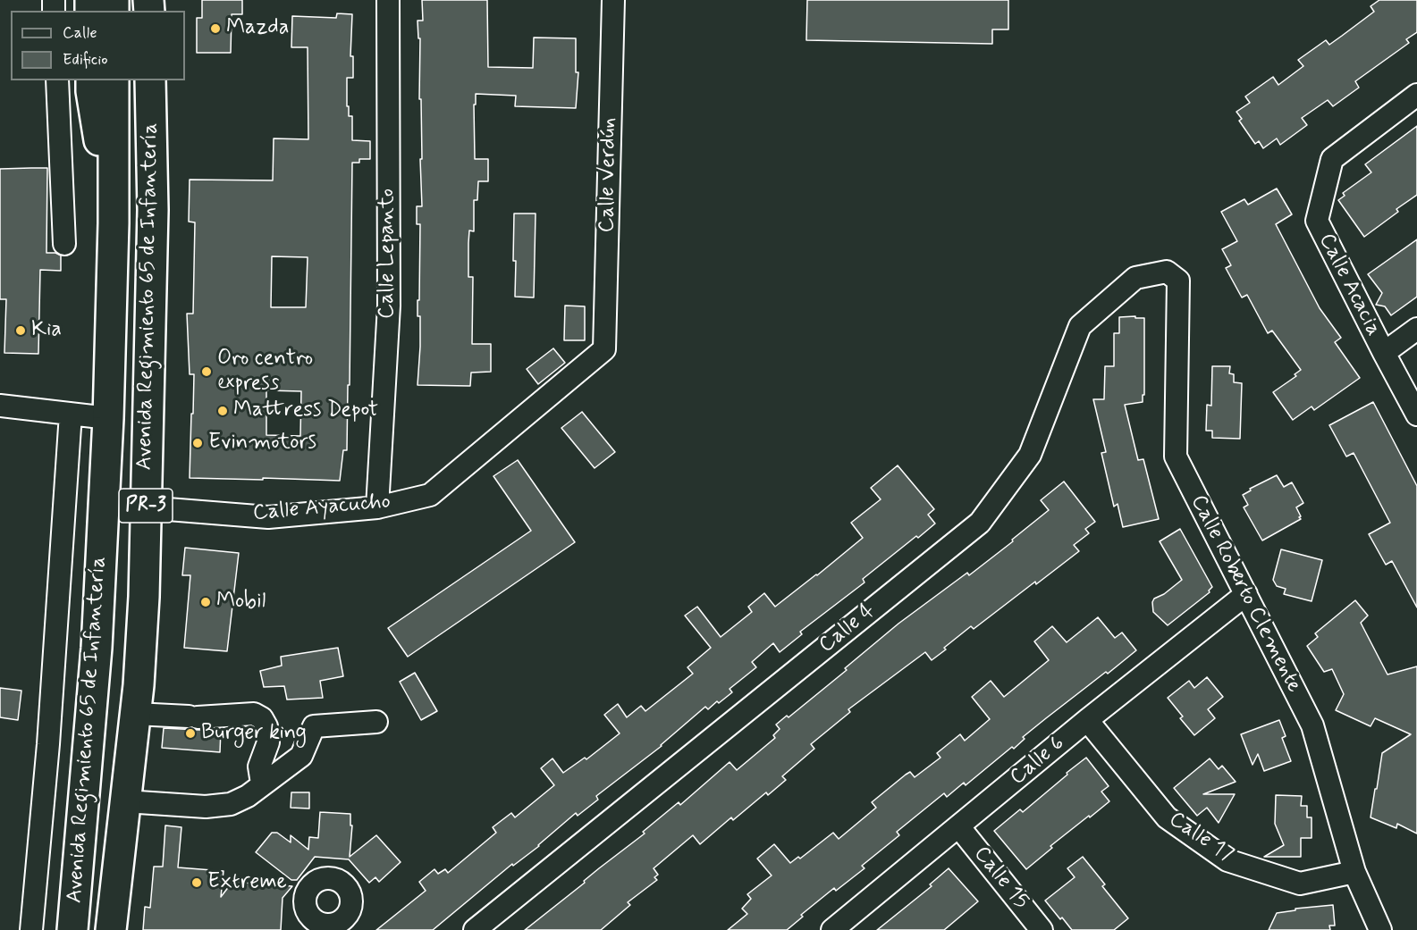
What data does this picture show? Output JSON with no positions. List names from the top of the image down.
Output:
{
  "streets": {
    "highway": ["Avenida Regimiento 65 de Infantería", "PR-3"],
    "street": [
      "Calle Verdún",
      "Calle Lepanto",
      "Calle Acacia",
      "Calle Ayacucho",
      "Calle Roberto Clemente",
      "Calle 4",
      "Calle 6",
      "Calle 17",
      "Calle 15"
    ]
  },
  "crossings": [
    ["Calle Verdún", "Calle Ayacucho"],
    ["Calle Lepanto", "Calle Ayacucho"],
    ["Avenida Regimiento 65 de Infantería", "Calle Ayacucho"],
    ["Calle Roberto Clemente", "Calle 4"],
    ["Calle Roberto Clemente", "Calle 6"],
    ["Calle Roberto Clemente", "Calle 17"],
    ["Calle 6", "Calle 17"],
    ["Calle 6", "Calle 15"]
  ],
  "places": [
    "Mazda",
    "Kia",
    "Oro centro express",
    "Mattress Depot",
    "Evinmotors",
    "Mobil",
    "Burger king",
    "Extreme"
  ],
  "legend": ["Calle", "Edificio"]
}
